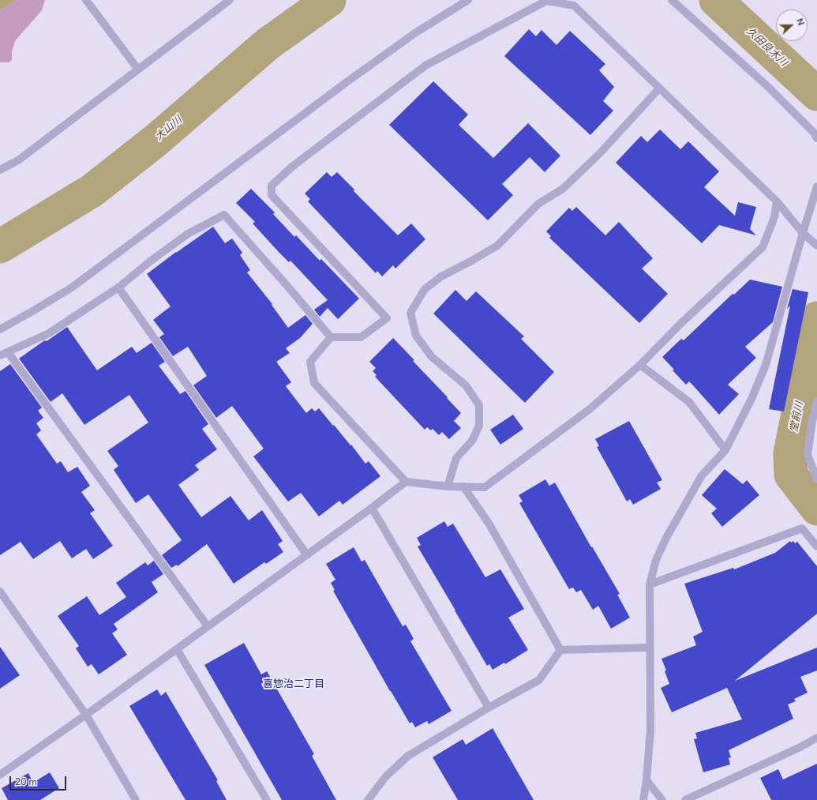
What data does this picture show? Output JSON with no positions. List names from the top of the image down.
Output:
{
  "districts": ["喜惣治二丁目"],
  "water": ["久田良木川", "大山川", "堂前川"],
  "scale_bar": "20 m",
  "north": "right"
}
